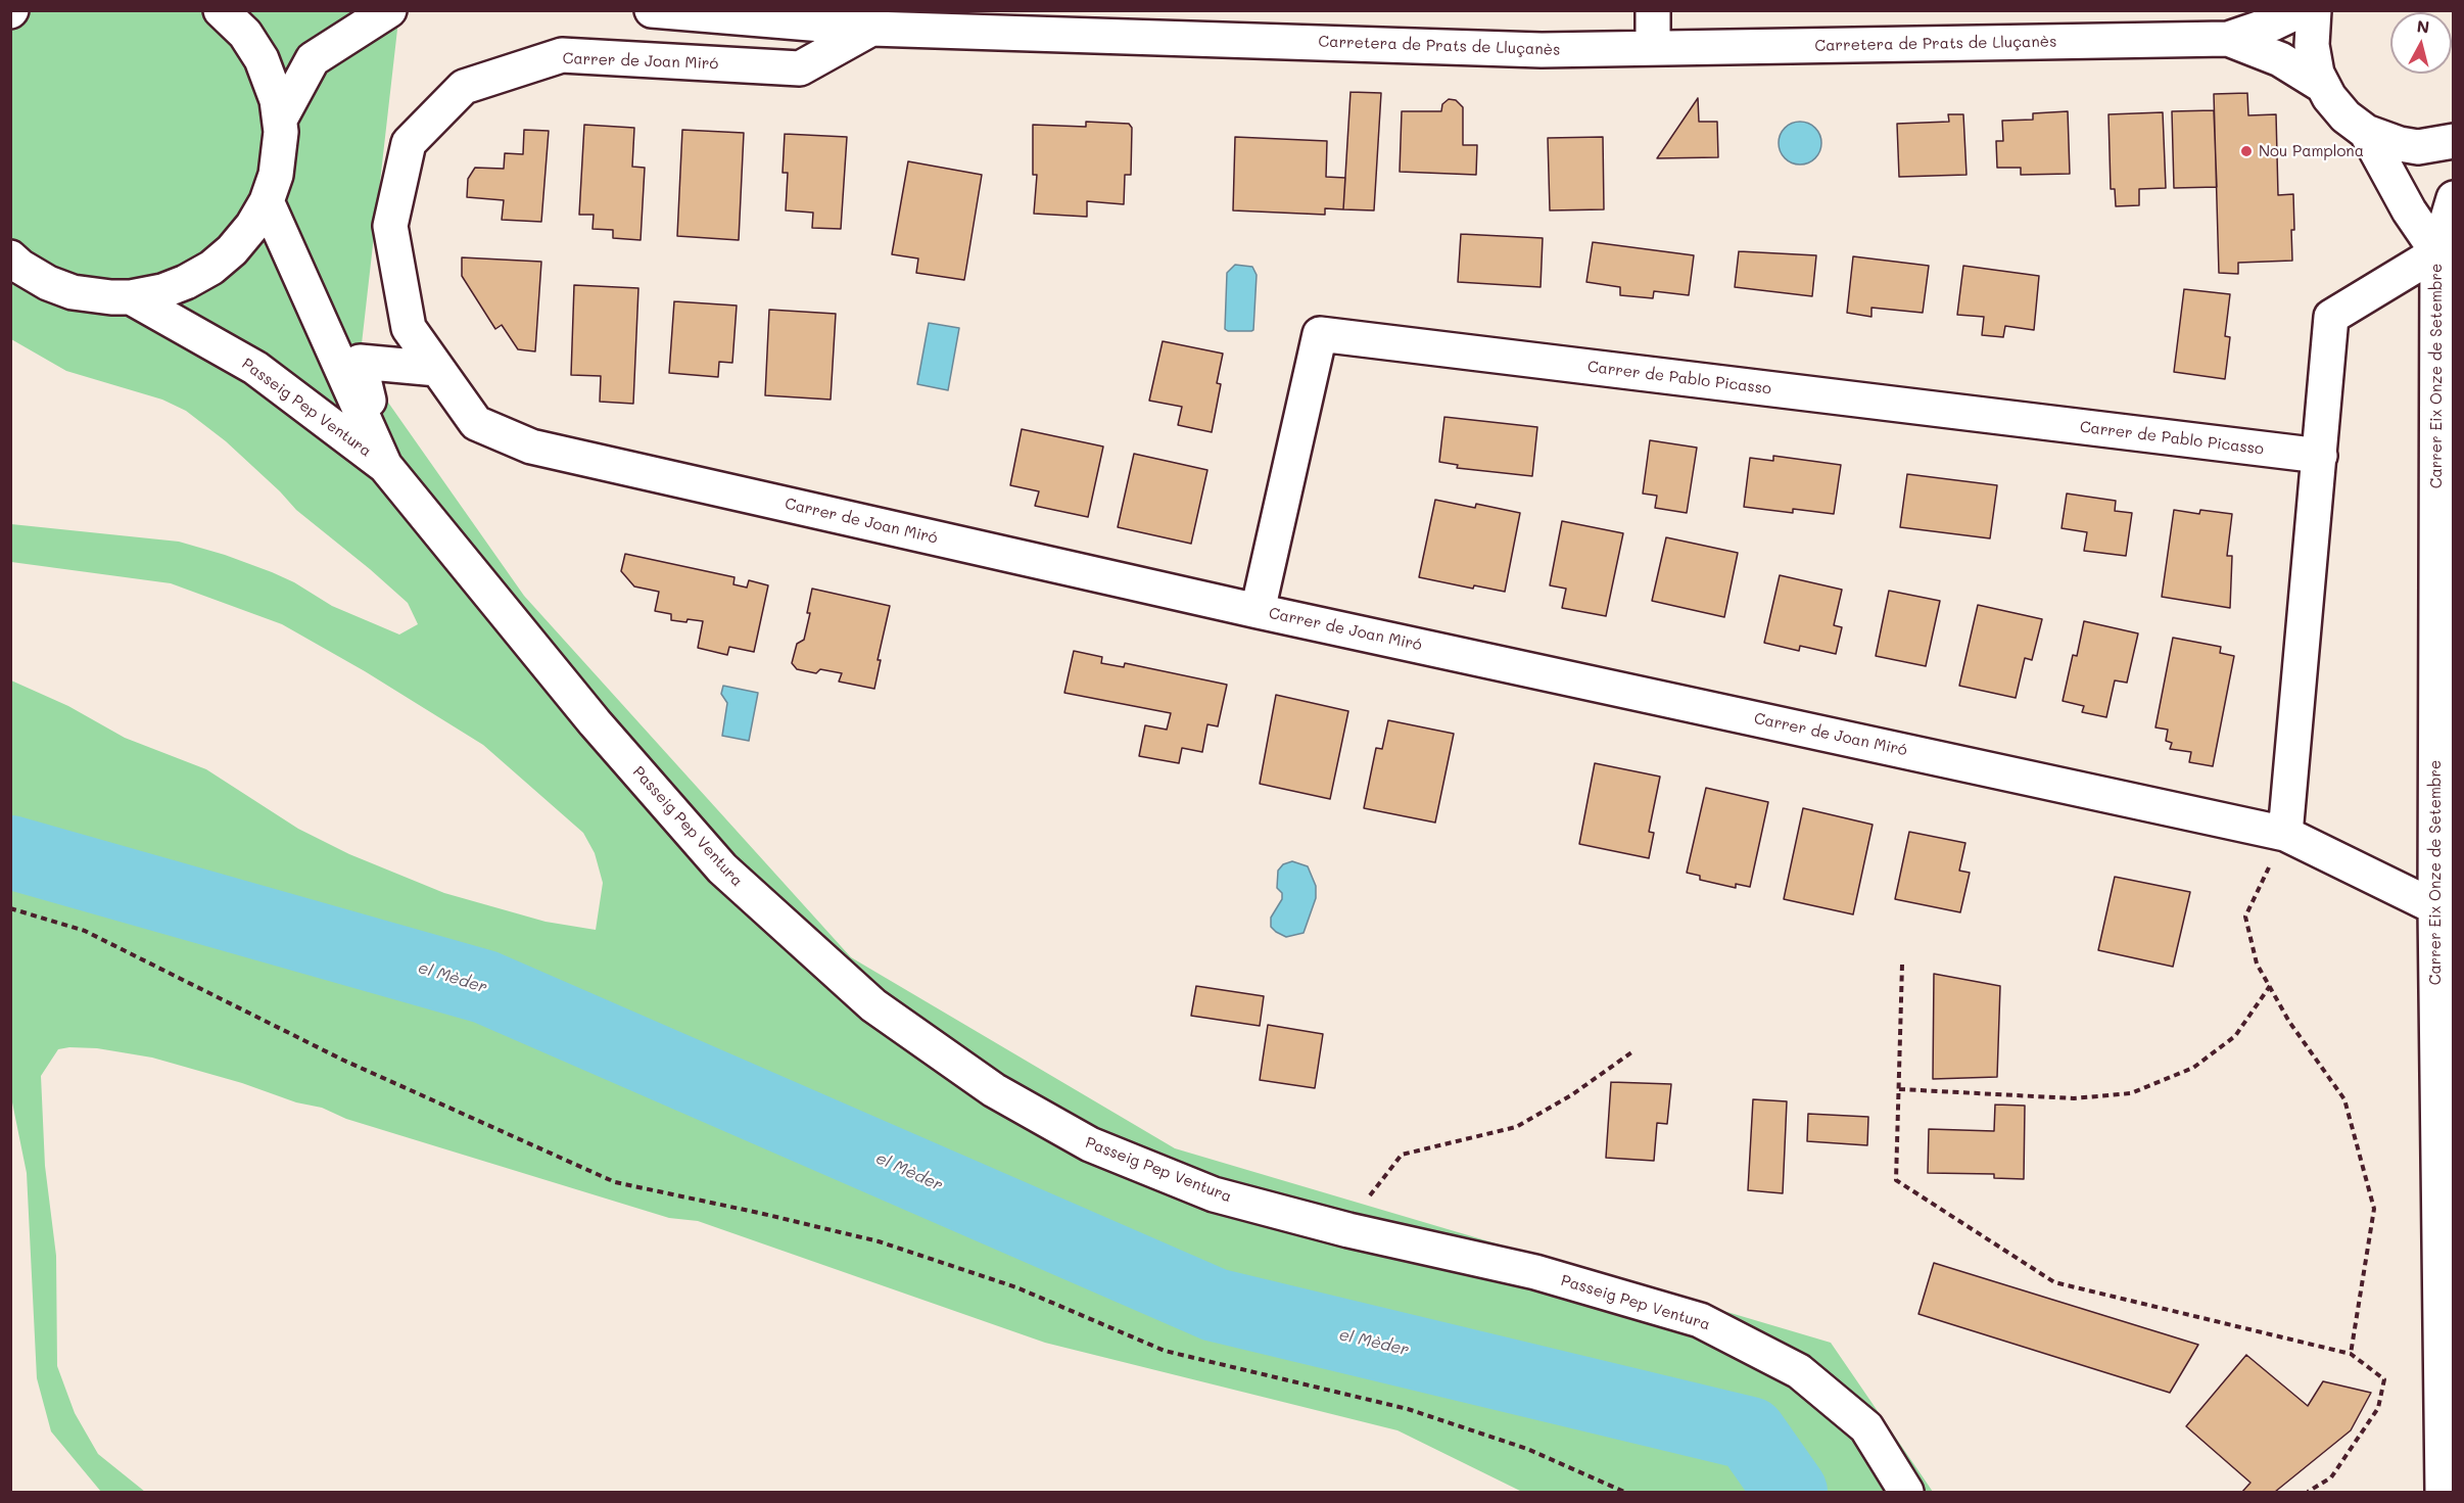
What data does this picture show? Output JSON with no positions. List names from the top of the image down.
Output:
{
  "streets": {
    "street": [
      "Carretera de Prats de Lluçanès",
      "Carrer de Joan Miró",
      "Carrer Eix Onze de Setembre",
      "Carrer de Pablo Picasso",
      "Passeig Pep Ventura"
    ]
  },
  "crossings": [
    ["Carretera de Prats de Lluçanès", "Carrer de Joan Miró"],
    ["Carrer de Joan Miró", "Carrer Eix Onze de Setembre"],
    ["Carrer de Joan Miró", "Carrer de Pablo Picasso"],
    ["Carrer Eix Onze de Setembre", "Carrer de Pablo Picasso"]
  ],
  "water": ["el Mèder"],
  "places": ["Nou Pamplona"],
  "north": "top"
}
